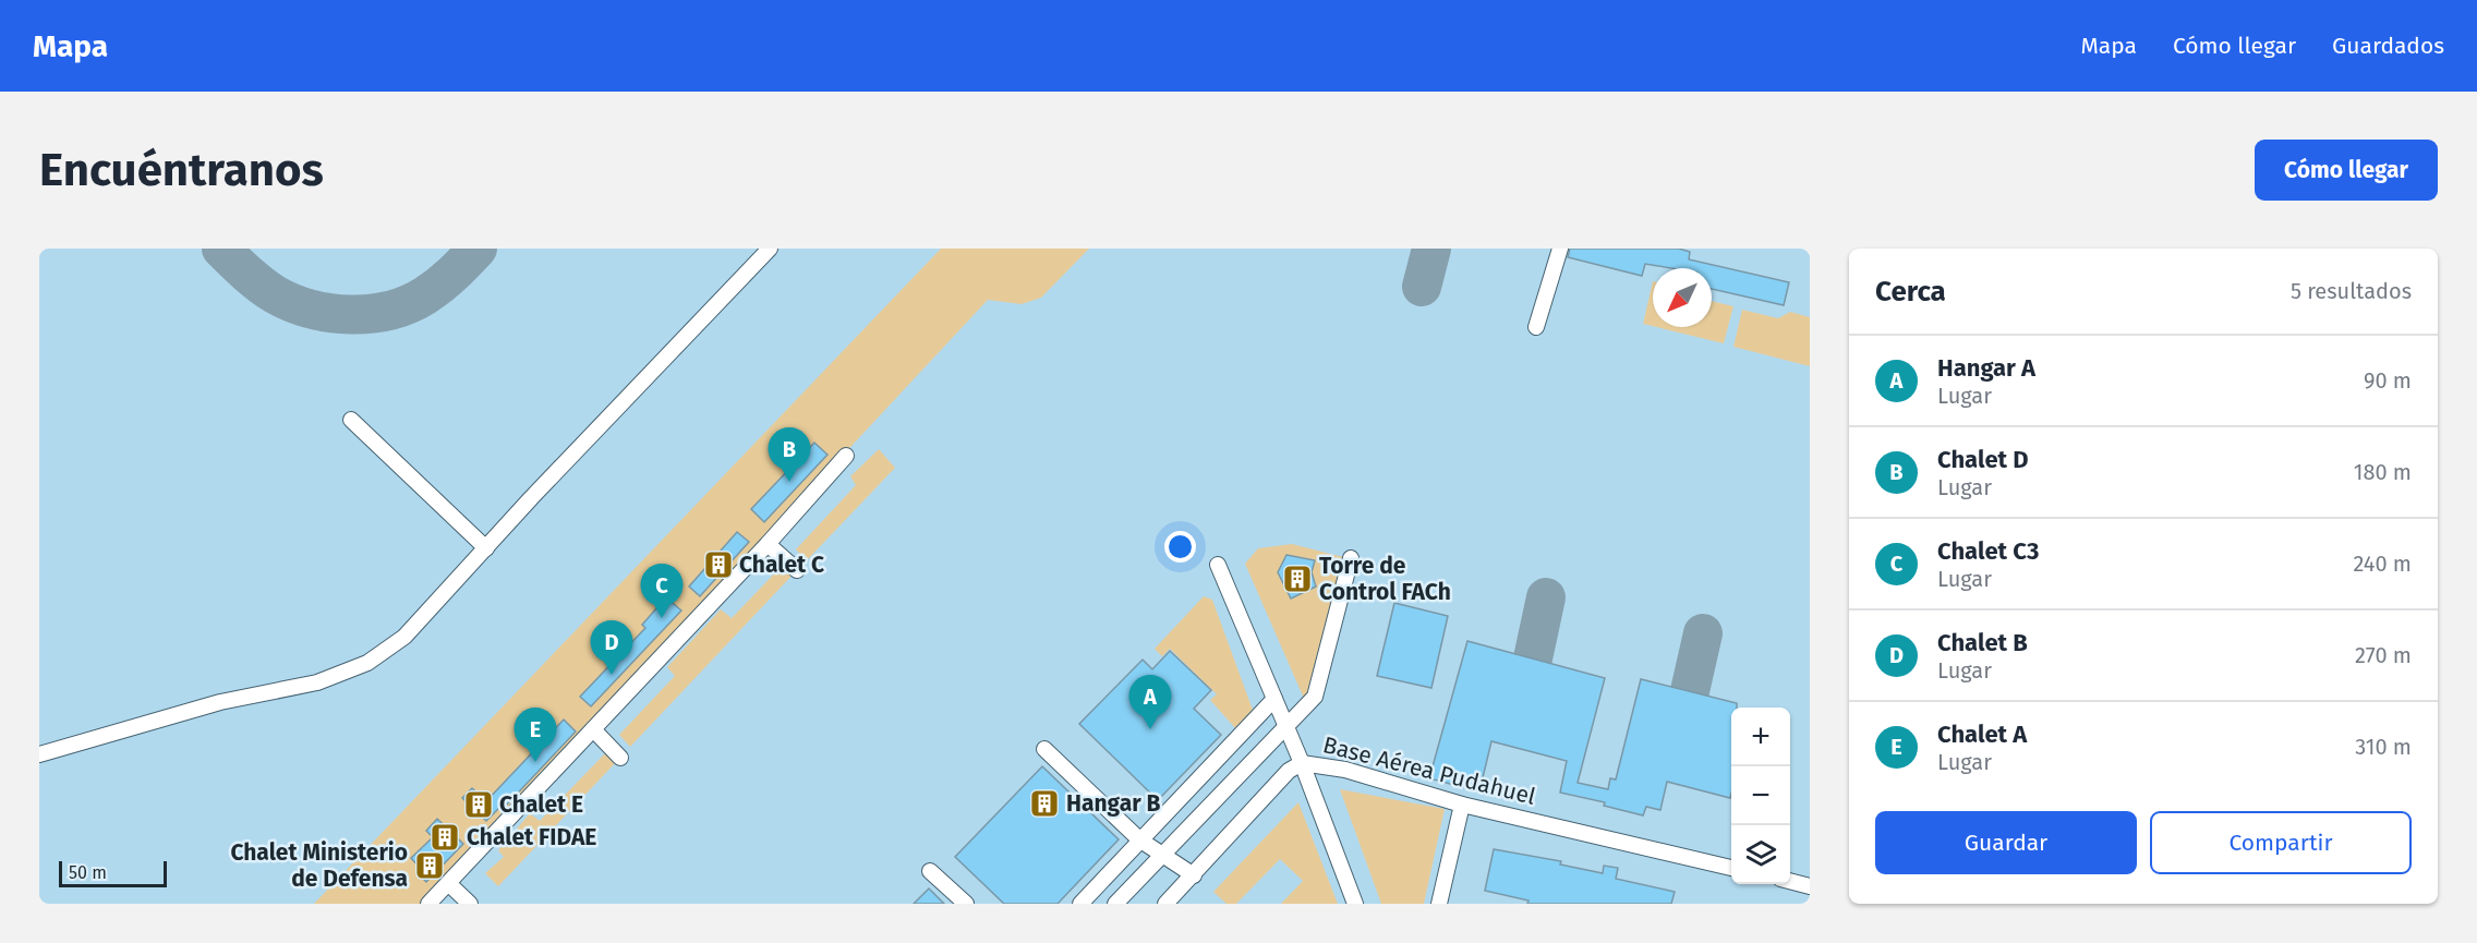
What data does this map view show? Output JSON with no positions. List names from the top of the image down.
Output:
{
  "streets": {
    "street": ["Base Aérea Pudahuel"]
  },
  "places": {
    "building": [
      "Chalet C",
      "Torre de Control FACh",
      "Hangar B",
      "Chalet E",
      "Chalet FIDAE",
      "Chalet Ministerio de Defensa"
    ]
  },
  "scale_bar": "50 m",
  "north": "bottom left",
  "page": {
    "header": "Mapa",
    "nav": ["Mapa", "Cómo llegar", "Guardados"],
    "buttons": [
      "Cómo llegar",
      ["Guardar", "Compartir"]
    ],
    "title": "Encuéntranos",
    "heading": ["Cerca", "5 resultados"],
    "list": [
      {
        "mark": "A",
        "name": "Hangar A",
        "note": "Lugar",
        "value": "90 m"
      },
      {
        "mark": "B",
        "name": "Chalet D",
        "note": "Lugar",
        "value": "180 m"
      },
      {
        "mark": "C",
        "name": "Chalet C3",
        "note": "Lugar",
        "value": "240 m"
      },
      {
        "mark": "D",
        "name": "Chalet B",
        "note": "Lugar",
        "value": "270 m"
      },
      {
        "mark": "E",
        "name": "Chalet A",
        "note": "Lugar",
        "value": "310 m"
      }
    ],
    "pins": [
      "B",
      "C",
      "D",
      "A",
      "E"
    ],
    "map_buttons": ["+", "−"],
    "scale": "50 m"
  }
}
